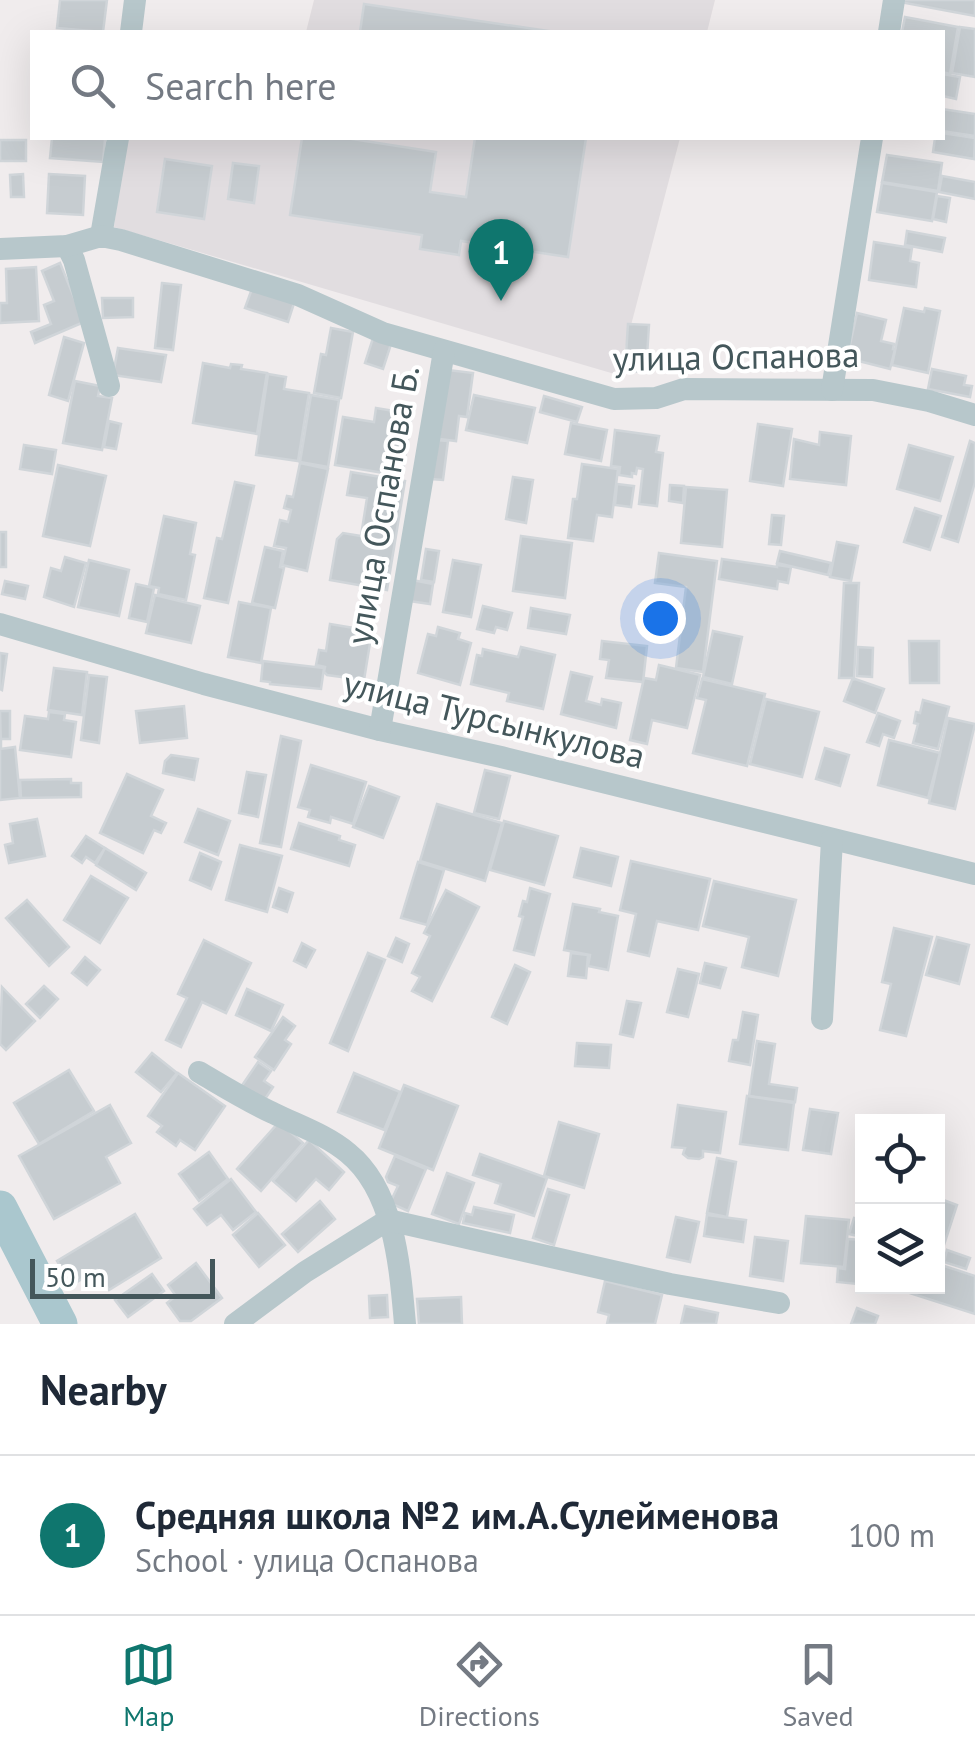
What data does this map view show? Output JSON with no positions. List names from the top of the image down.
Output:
{
  "streets": {
    "street": ["улица Оспанова", "улица Оспанова Б.", "улица Турсынкулова"]
  },
  "crossings": [
    ["улица Оспанова", "улица Оспанова Б."],
    ["улица Оспанова Б.", "улица Турсынкулова"]
  ],
  "scale_bar": "50 m",
  "page": {
    "search": "Search here",
    "pins": "1",
    "scale": "50 m",
    "heading": "Nearby",
    "list": [
      {
        "mark": "1",
        "name": "Средняя школа №2 им.А.Сулейменова",
        "note": "School · улица Оспанова",
        "value": "100 m"
      }
    ],
    "nav": ["Map", "Directions", "Saved"]
  }
}
